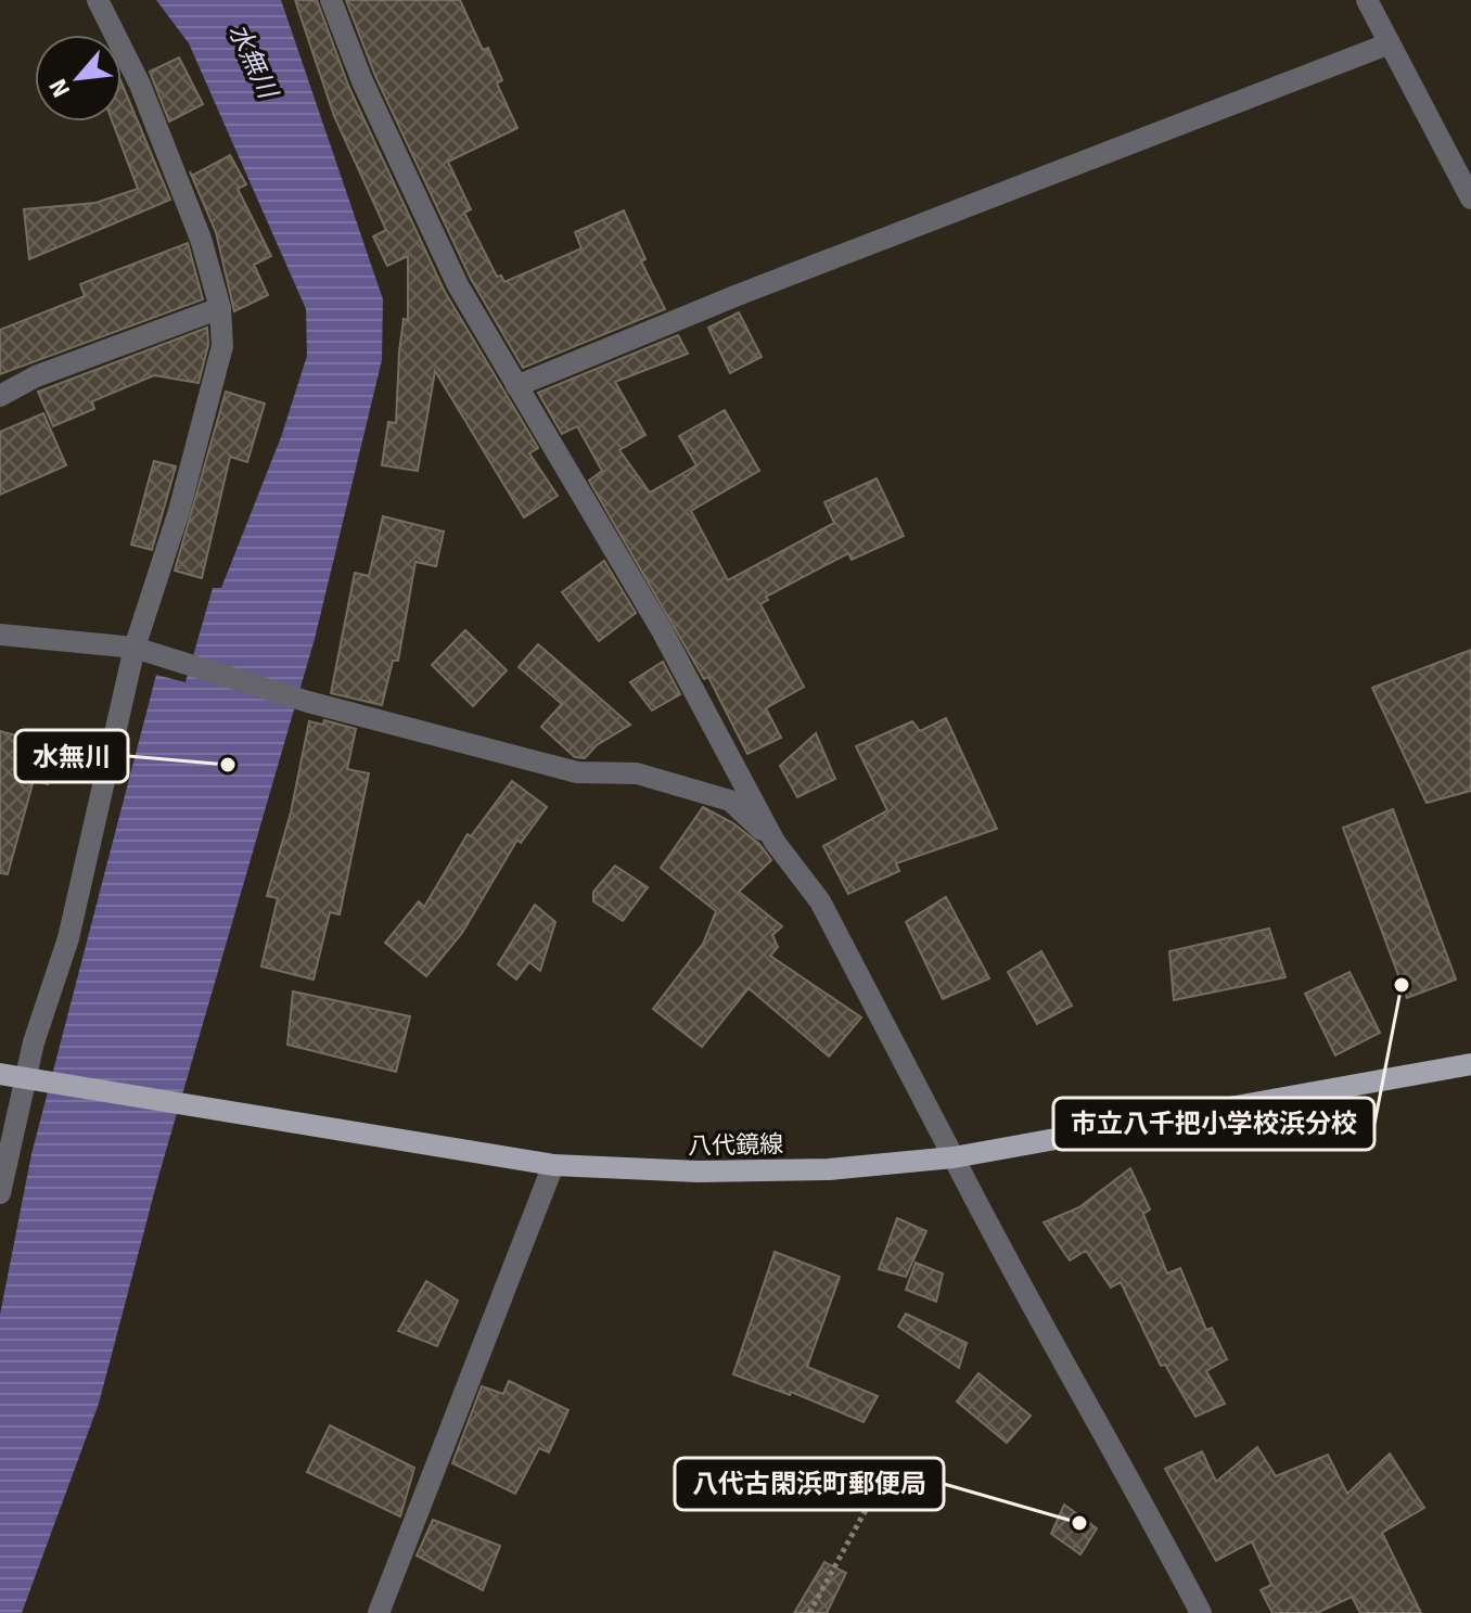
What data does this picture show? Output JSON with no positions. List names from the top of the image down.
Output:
{
  "streets": {
    "main road": ["八代鏡線"]
  },
  "water": ["水無川"],
  "places": ["水無川", "市立八千把小学校浜分校", "八代古閑浜町郵便局"],
  "north": "bottom left"
}
